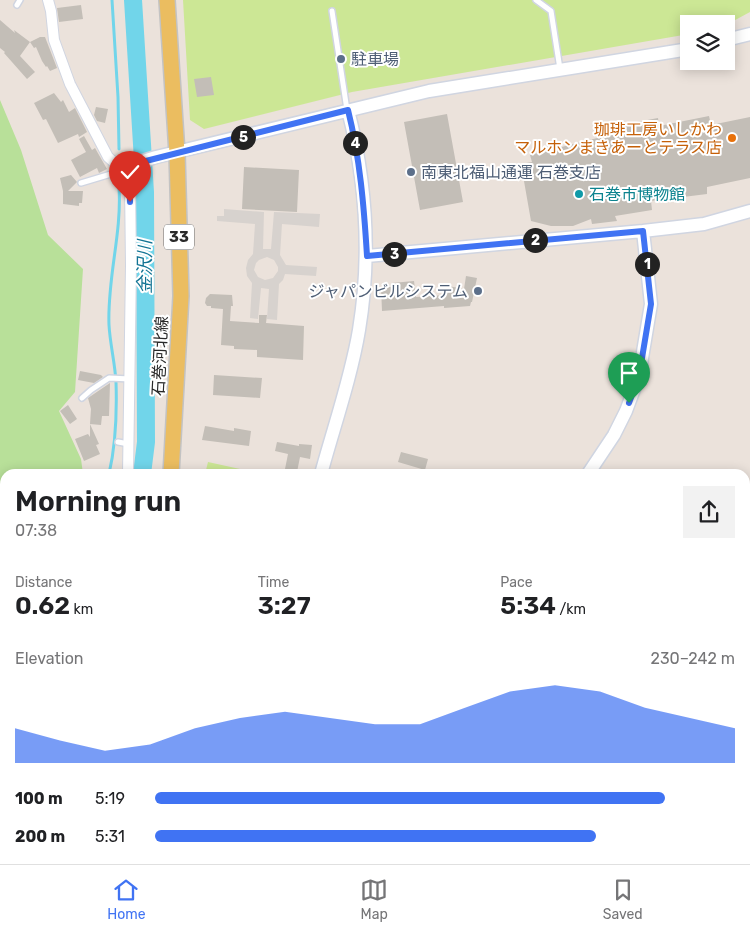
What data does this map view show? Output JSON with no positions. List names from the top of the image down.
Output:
{
  "streets": {
    "main road": ["33", "石巻河北線"]
  },
  "water": ["金沢川"],
  "places": [
    "駐車場",
    "珈琲工房いしかわ マルホンまきあーとテラス店",
    "南東北福山通運 石巻支店",
    "石巻市博物館",
    "ジャパンビルシステム"
  ],
  "page": {
    "pins": [
      "5",
      "4",
      "2",
      "3",
      "1"
    ],
    "heading": ["Morning run", "07:38"],
    "stats": [
      ["Distance", "0.62 km"],
      ["Time", "3:27"],
      ["Pace", "5:34 /km"]
    ],
    "chart": ["Elevation", "230–242 m"],
    "list": [
      {
        "name": "100 m",
        "note": "5:19"
      },
      {
        "name": "200 m",
        "note": "5:31"
      }
    ],
    "tabs": ["Home", "Map", "Saved"]
  }
}
